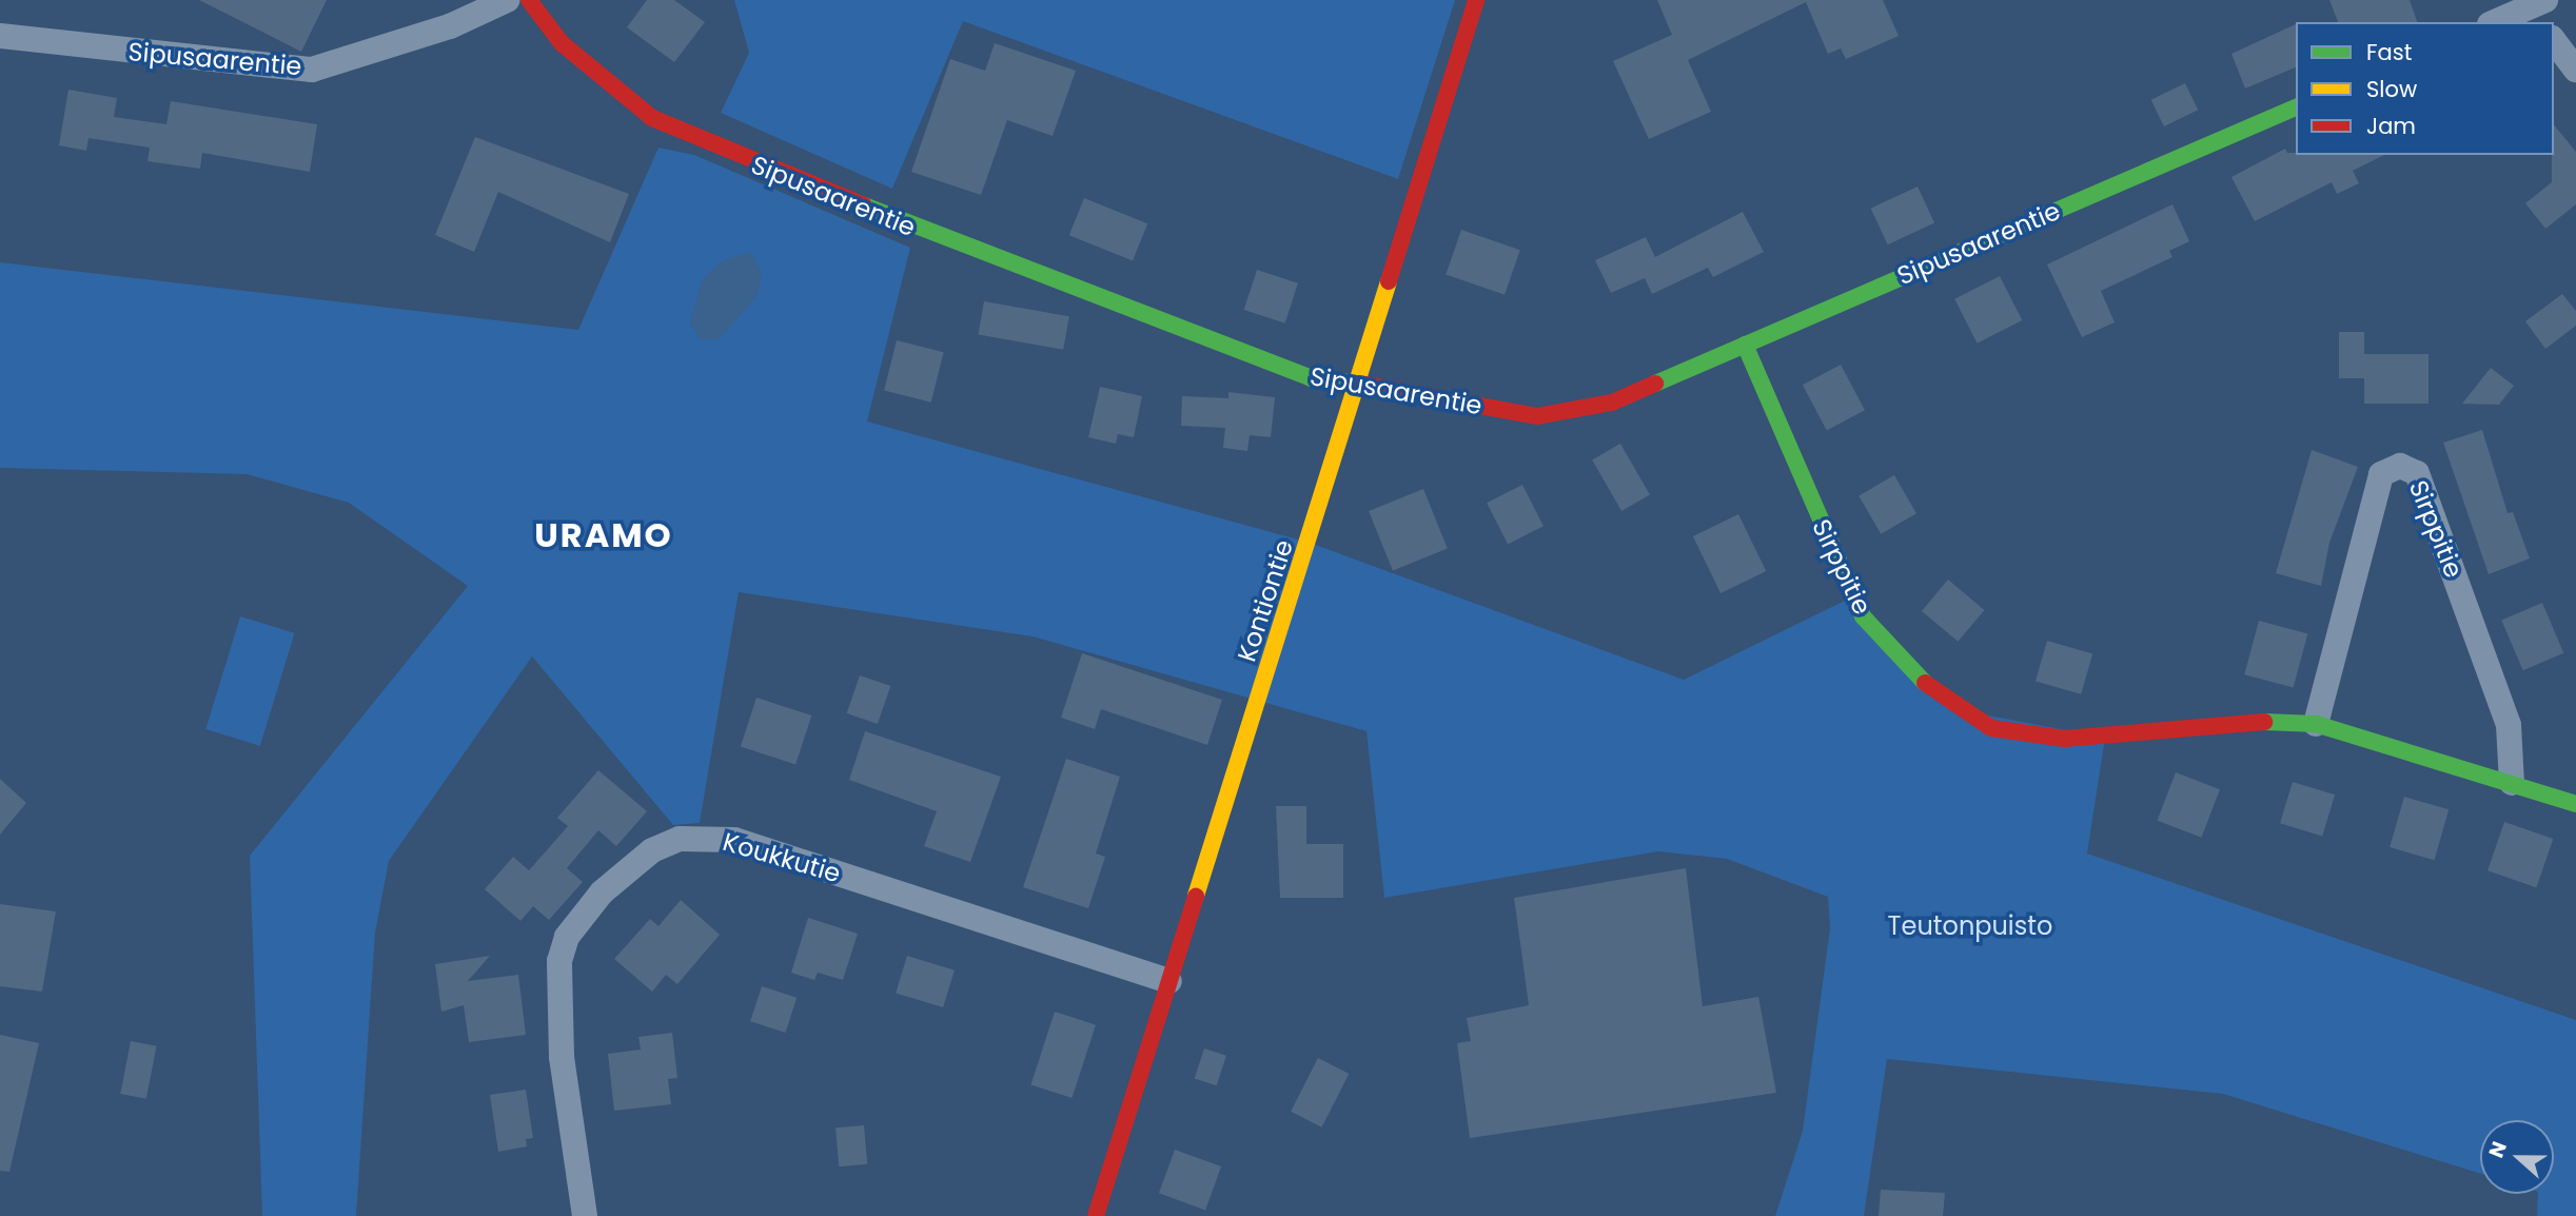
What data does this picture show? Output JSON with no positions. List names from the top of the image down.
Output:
{
  "streets": {
    "street": [
      "Sipusaarentie",
      "Sirppitie",
      "Kontiontie",
      "Koukkutie"
    ]
  },
  "crossings": [
    ["Sipusaarentie", "Sirppitie"],
    ["Sipusaarentie", "Kontiontie"],
    ["Kontiontie", "Koukkutie"]
  ],
  "districts": ["URAMO"],
  "parks": ["Teutonpuisto"],
  "legend": ["Fast", "Slow", "Jam"],
  "north": "left"
}
